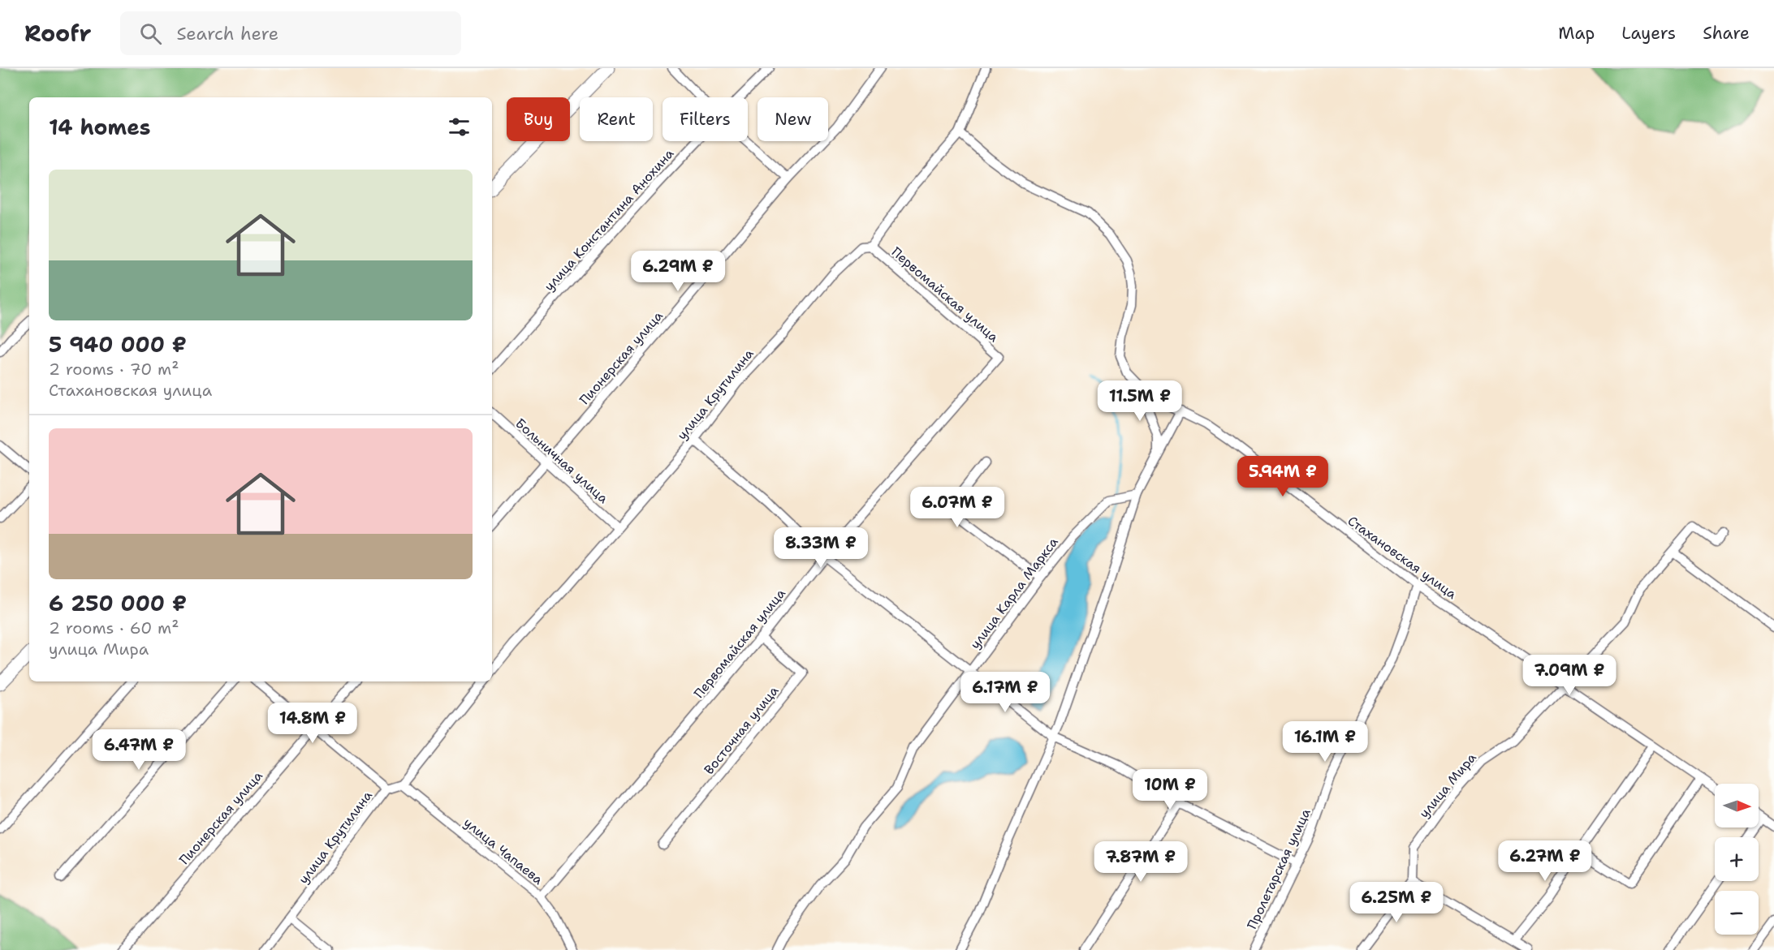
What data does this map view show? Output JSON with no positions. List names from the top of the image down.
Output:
{
  "streets": {
    "street": [
      "улица Константина Анохина",
      "Первомайская улица",
      "Пионерская улица",
      "улица Крутилина",
      "Больничная улица",
      "Стахановская улица",
      "улица Карла Маркса",
      "Восточная улица",
      "улица Мира",
      "улица Чапаева",
      "Пролетарская улица"
    ]
  },
  "crossings": [
    ["Первомайская улица", "улица Крутилина"],
    ["Первомайская улица", "Восточная улица"],
    ["Первомайская улица", "улица Чапаева"],
    ["Пионерская улица", "Больничная улица"],
    ["улица Крутилина", "Больничная улица"],
    ["улица Крутилина", "Стахановская улица"],
    ["улица Крутилина", "улица Чапаева"],
    ["Стахановская улица", "улица Мира"],
    ["Стахановская улица", "Пролетарская улица"]
  ],
  "north": "right",
  "page": {
    "header": "Roofr",
    "search": "Search here",
    "nav": ["Map", "Layers", "Share"],
    "chip": [
      "Buy",
      "Rent",
      "Filters",
      "New"
    ],
    "heading": "14 homes",
    "list": [
      {
        "name": "5 940 000 ₽",
        "note": "2 rooms · 70 m² · Стахановская улица"
      },
      {
        "name": "6 250 000 ₽",
        "note": "2 rooms · 60 m² · улица Мира"
      }
    ],
    "price": [
      "6.29M ₽",
      "11.5M ₽",
      "5.94M ₽",
      "6.07M ₽",
      "8.33M ₽",
      "7.09M ₽",
      "6.17M ₽",
      "14.8M ₽",
      "16.1M ₽",
      "6.47M ₽",
      "10M ₽",
      "6.27M ₽",
      "7.87M ₽",
      "6.25M ₽"
    ],
    "map_buttons": ["+", "−"]
  }
}
